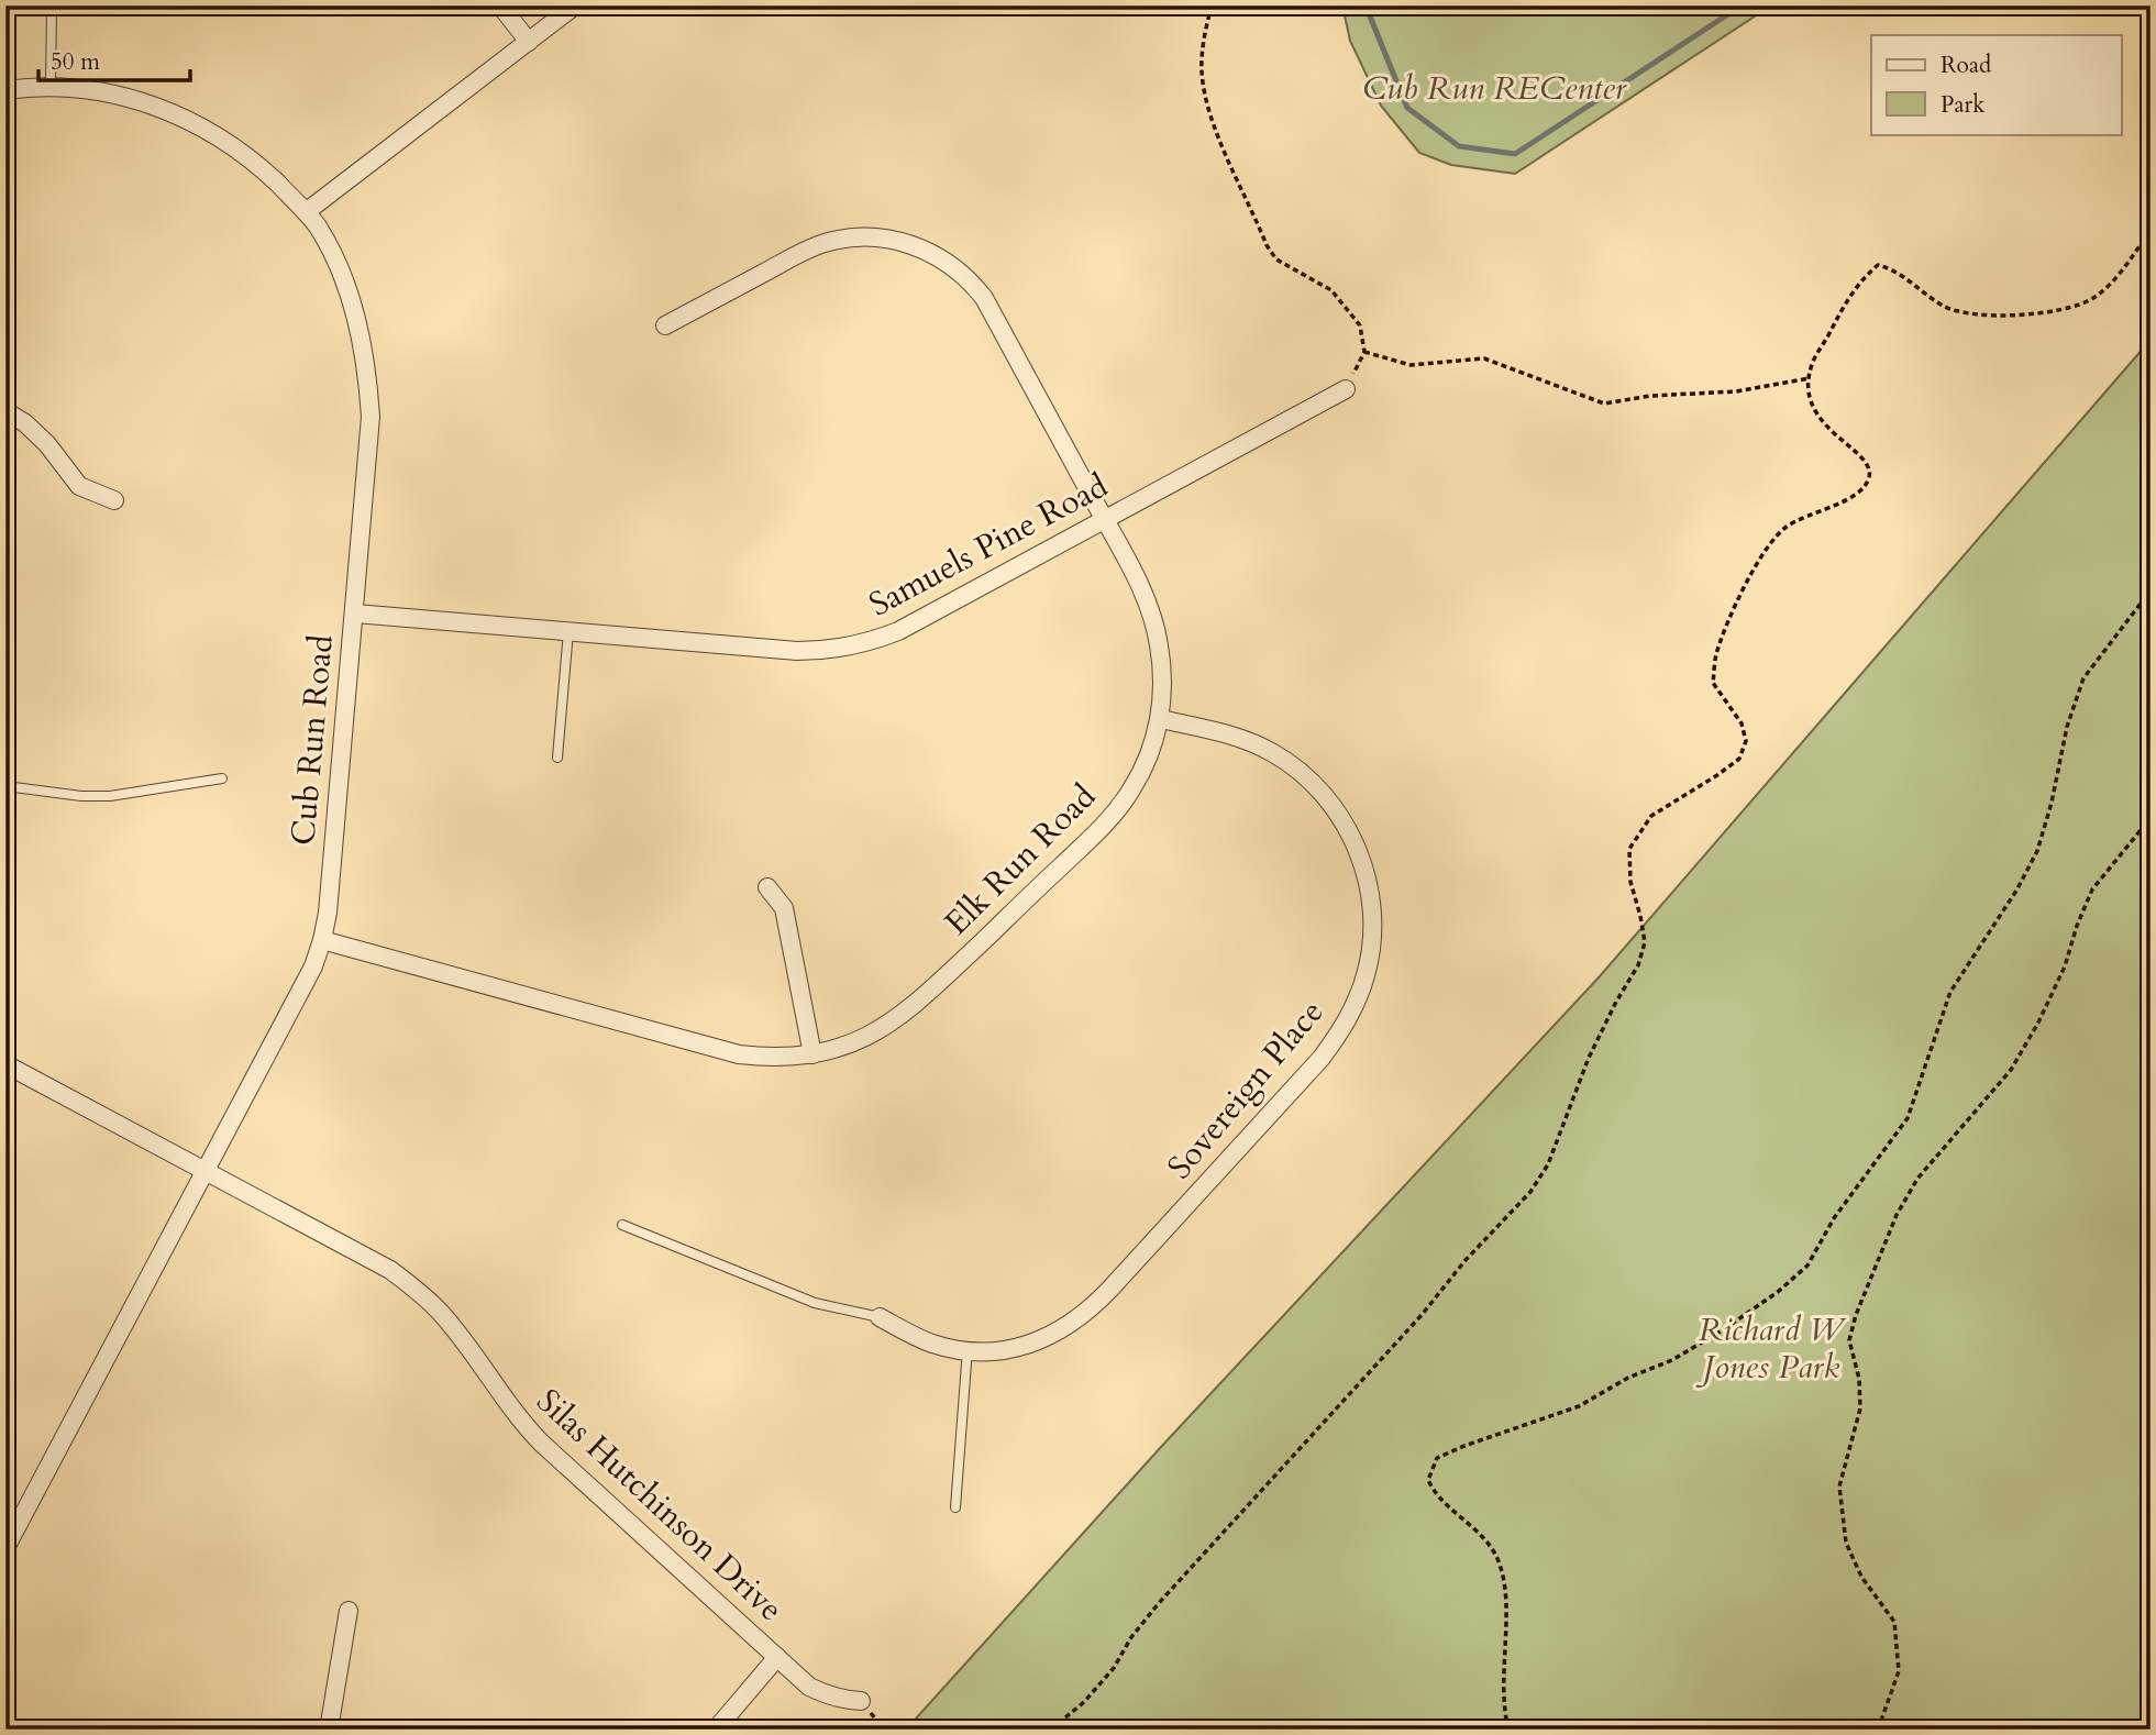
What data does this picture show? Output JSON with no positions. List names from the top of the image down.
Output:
{
  "streets": {
    "street": [
      "Samuels Pine Road",
      "Cub Run Road",
      "Elk Run Road",
      "Sovereign Place",
      "Silas Hutchinson Drive"
    ]
  },
  "crossings": [
    ["Samuels Pine Road", "Cub Run Road"],
    ["Samuels Pine Road", "Elk Run Road"],
    ["Cub Run Road", "Elk Run Road"],
    ["Cub Run Road", "Silas Hutchinson Drive"],
    ["Elk Run Road", "Sovereign Place"]
  ],
  "parks": ["Cub Run RECenter", "Richard W Jones Park"],
  "legend": ["Road", "Park"],
  "scale_bar": "50 m"
}
